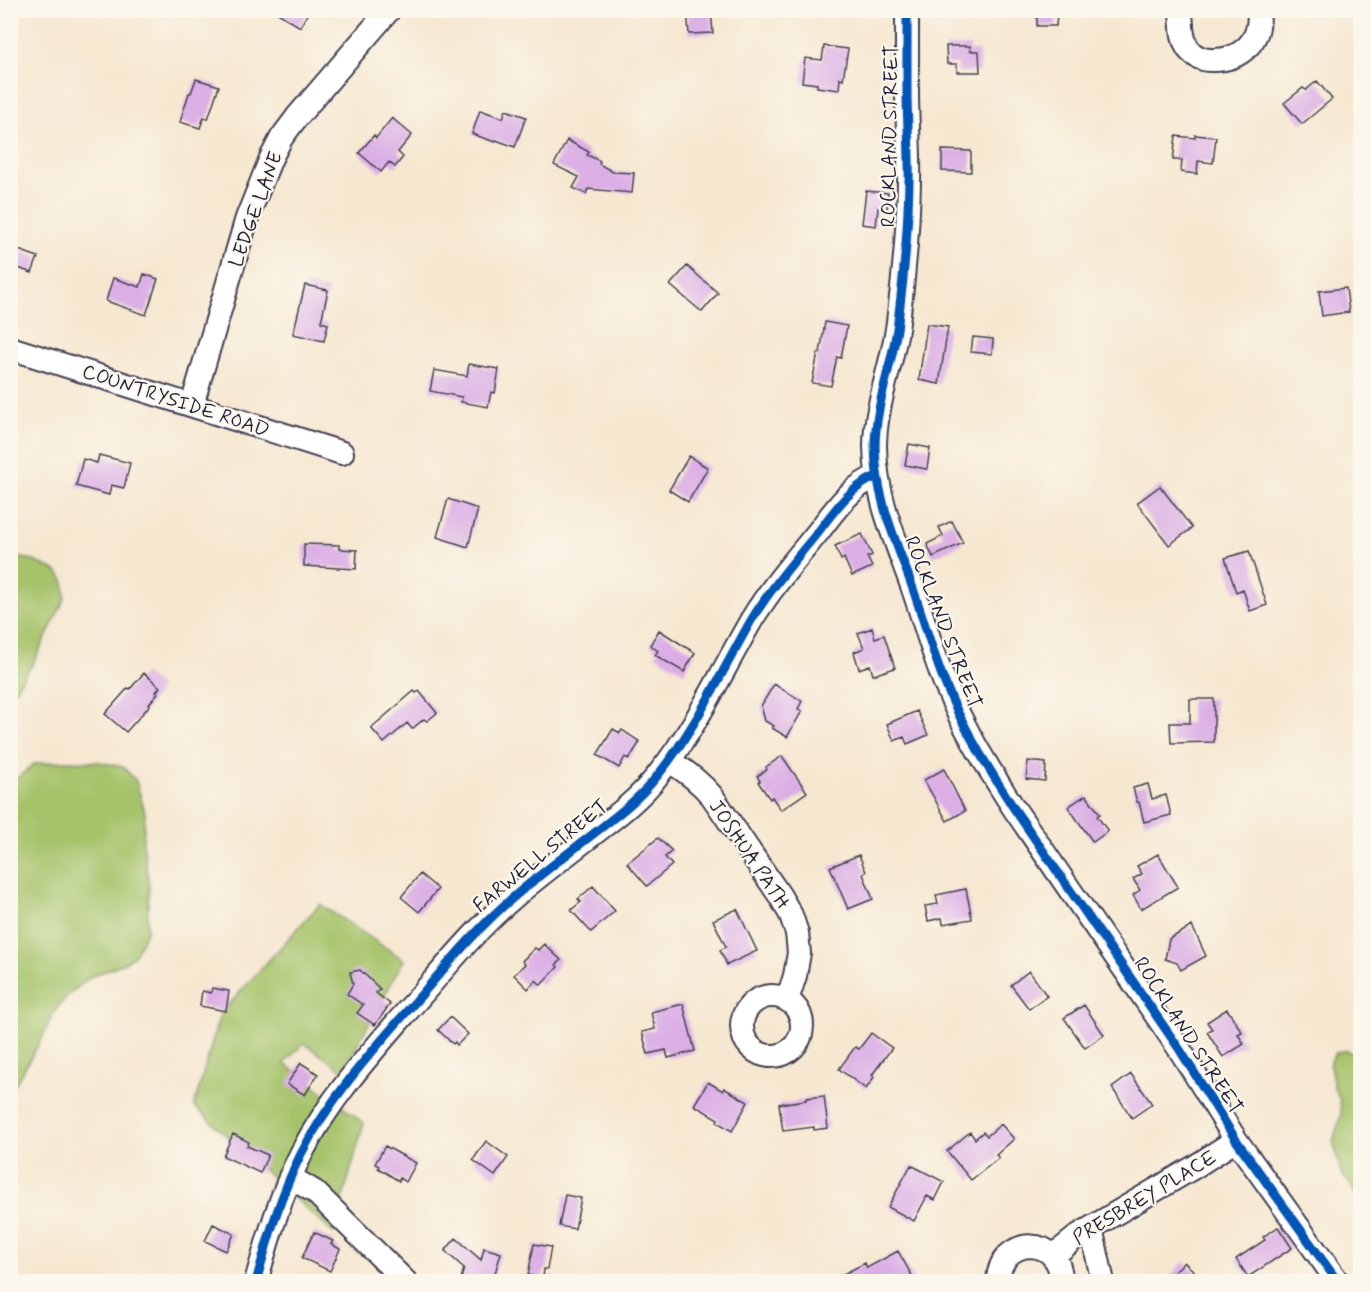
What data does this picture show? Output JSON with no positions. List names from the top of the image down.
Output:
{
  "streets": {
    "street": [
      "ROCKLAND STREET",
      "LEDGE LANE",
      "COUNTRYSIDE ROAD",
      "JOSHUA PATH",
      "FARWELL STREET",
      "PRESBREY PLACE"
    ]
  },
  "crossings": [
    ["ROCKLAND STREET", "FARWELL STREET"],
    ["ROCKLAND STREET", "PRESBREY PLACE"],
    ["LEDGE LANE", "COUNTRYSIDE ROAD"],
    ["JOSHUA PATH", "FARWELL STREET"]
  ]
}
